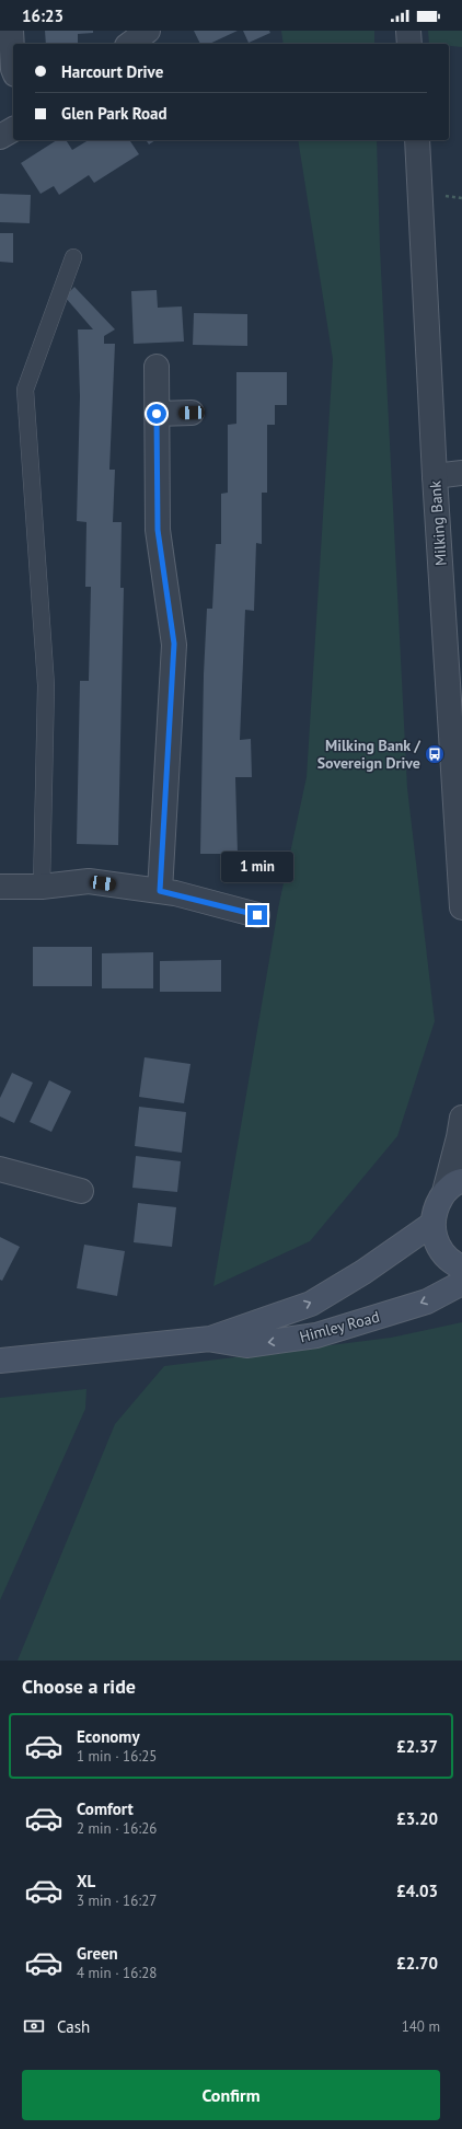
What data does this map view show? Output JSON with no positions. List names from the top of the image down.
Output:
{
  "streets": {
    "main road": ["Himley Road"],
    "street": ["Milking Bank"]
  },
  "places": {
    "bus stop": ["Milking Bank / Sovereign Drive"]
  },
  "page": {
    "status": "16:23",
    "banner": ["Harcourt Drive", "Glen Park Road"],
    "bubble": "1 min",
    "heading": "Choose a ride",
    "list": [
      {
        "name": "Economy",
        "note": "1 min · 16:25",
        "value": "£2.37"
      },
      {
        "name": "Comfort",
        "note": "2 min · 16:26",
        "value": "£3.20"
      },
      {
        "name": "XL",
        "note": "3 min · 16:27",
        "value": "£4.03"
      },
      {
        "name": "Green",
        "note": "4 min · 16:28",
        "value": "£2.70"
      }
    ],
    "pay": ["Cash", "140 m"],
    "buttons": "Confirm"
  }
}
